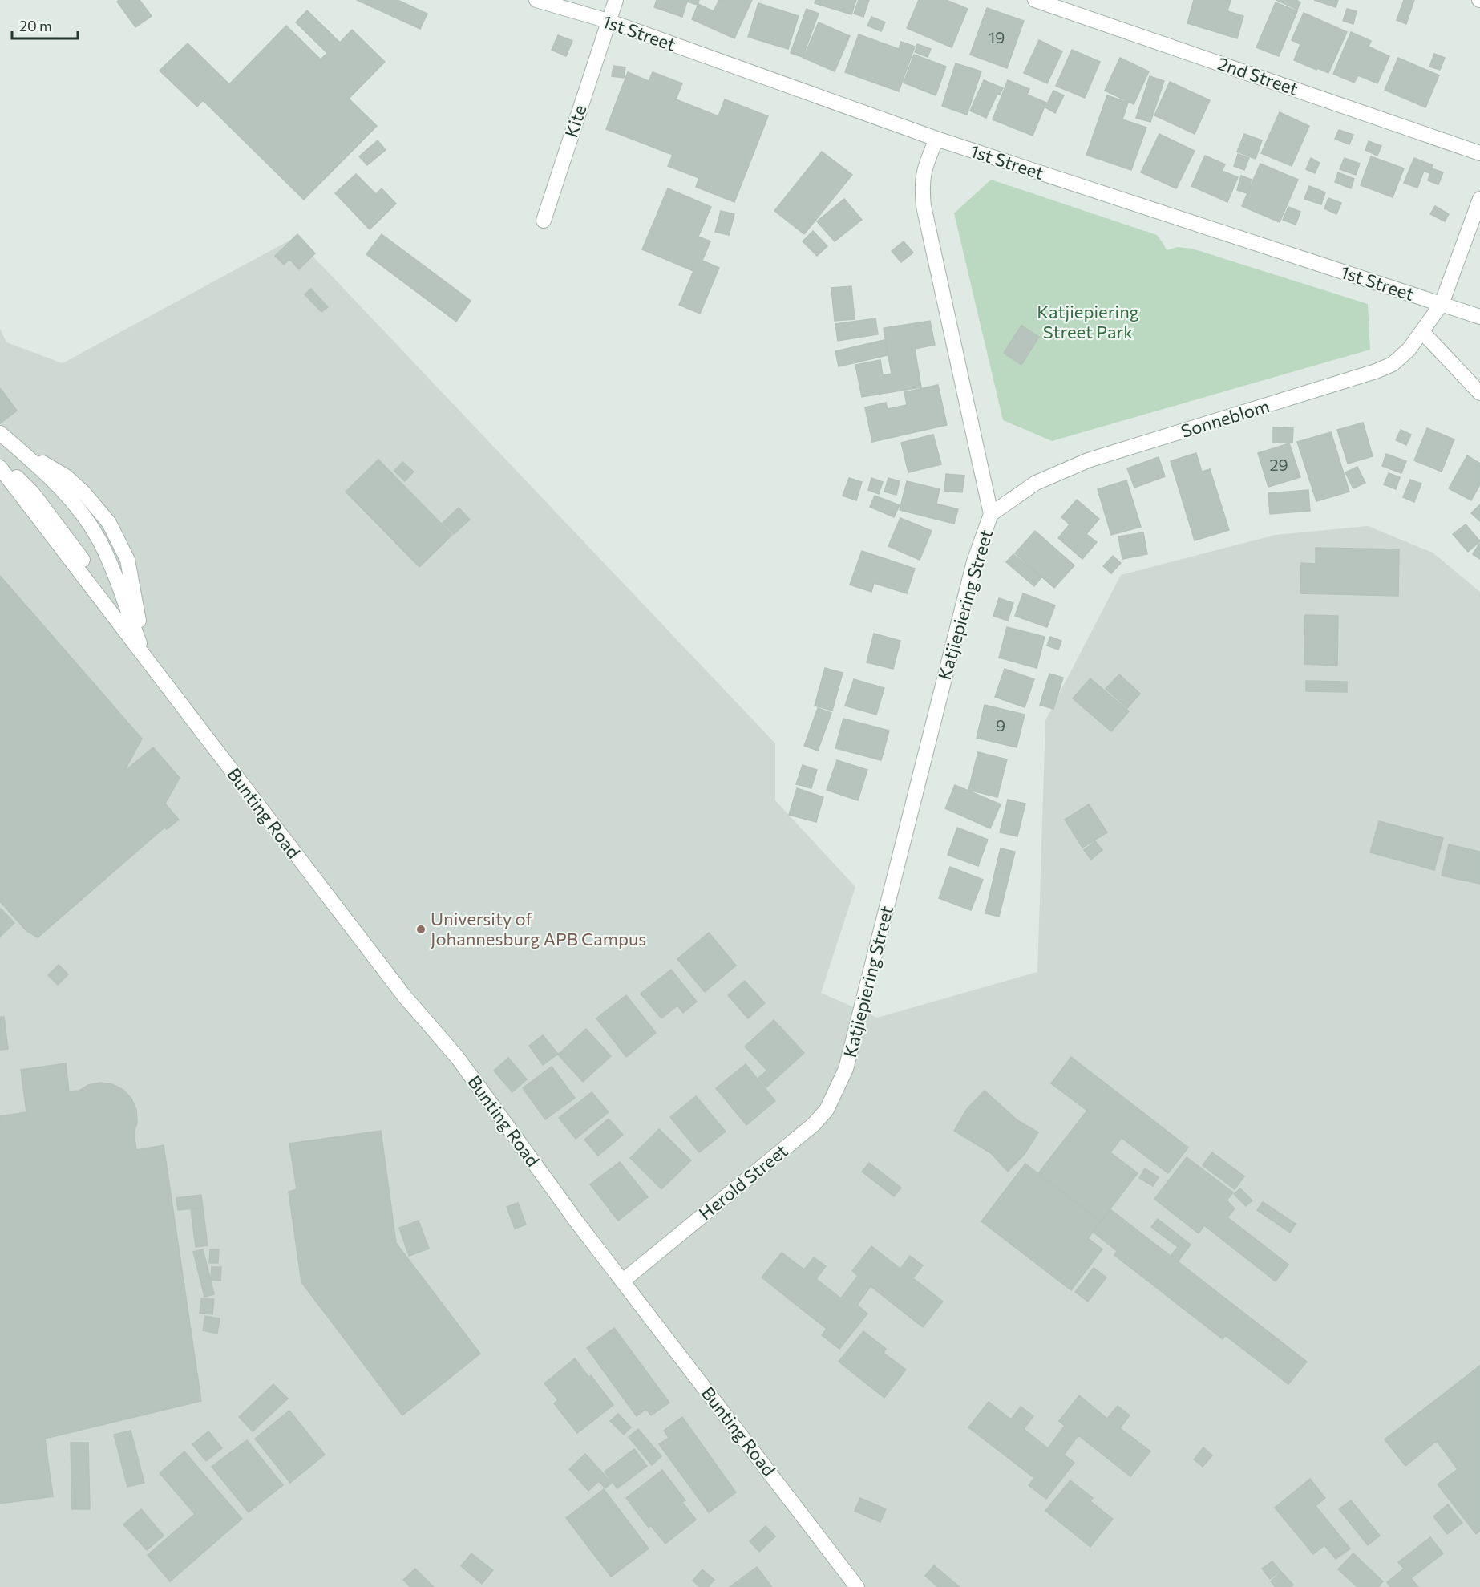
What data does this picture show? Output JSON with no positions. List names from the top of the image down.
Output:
{
  "streets": {
    "street": [
      "1st Street",
      "2nd Street",
      "Kite",
      "Sonneblom",
      "Katjiepiering Street",
      "Bunting Road",
      "Herold Street"
    ]
  },
  "crossings": [
    ["1st Street", "Kite"],
    ["1st Street", "Sonneblom"],
    ["1st Street", "Katjiepiering Street"],
    ["Sonneblom", "Katjiepiering Street"],
    ["Katjiepiering Street", "Herold Street"],
    ["Bunting Road", "Herold Street"]
  ],
  "parks": ["Katjiepiering Street Park"],
  "places": ["University of Johannesburg APB Campus"],
  "house_numbers": ["19", "29", "9"],
  "scale_bar": "20 m"
}
